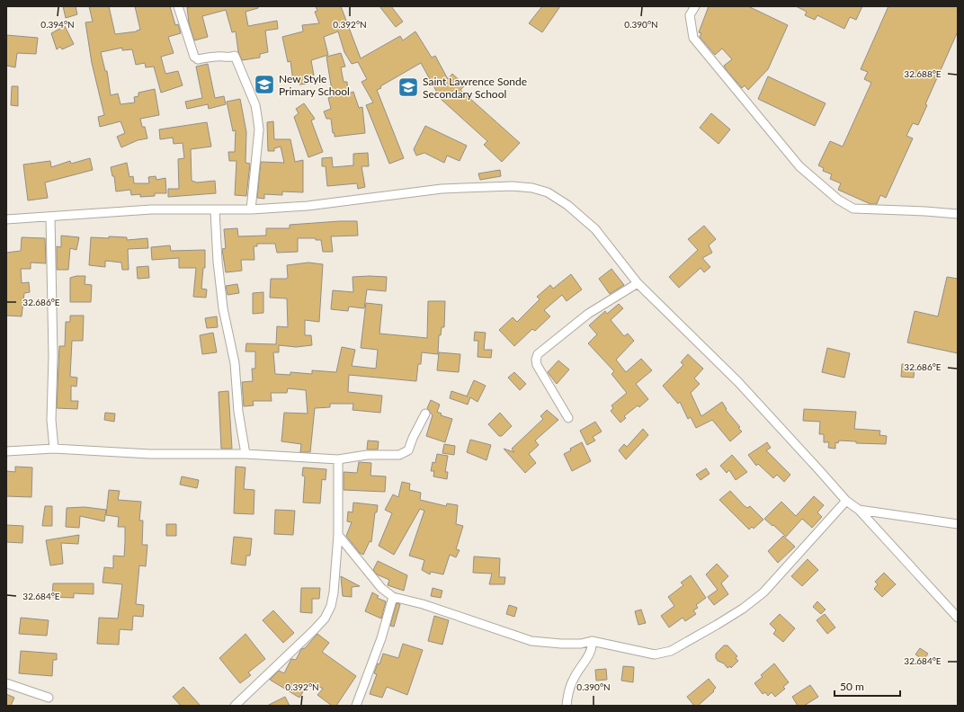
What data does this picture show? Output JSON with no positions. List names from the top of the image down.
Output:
{
  "places": {
    "school or university": ["New Style Primary School", "Saint Lawrence Sonde Secondary School"]
  },
  "scale_bar": "50 m",
  "coordinates": [
    "0.394°N",
    "0.392°N",
    "0.390°N",
    "32.688°E",
    "32.686°E",
    "32.684°E"
  ]
}
